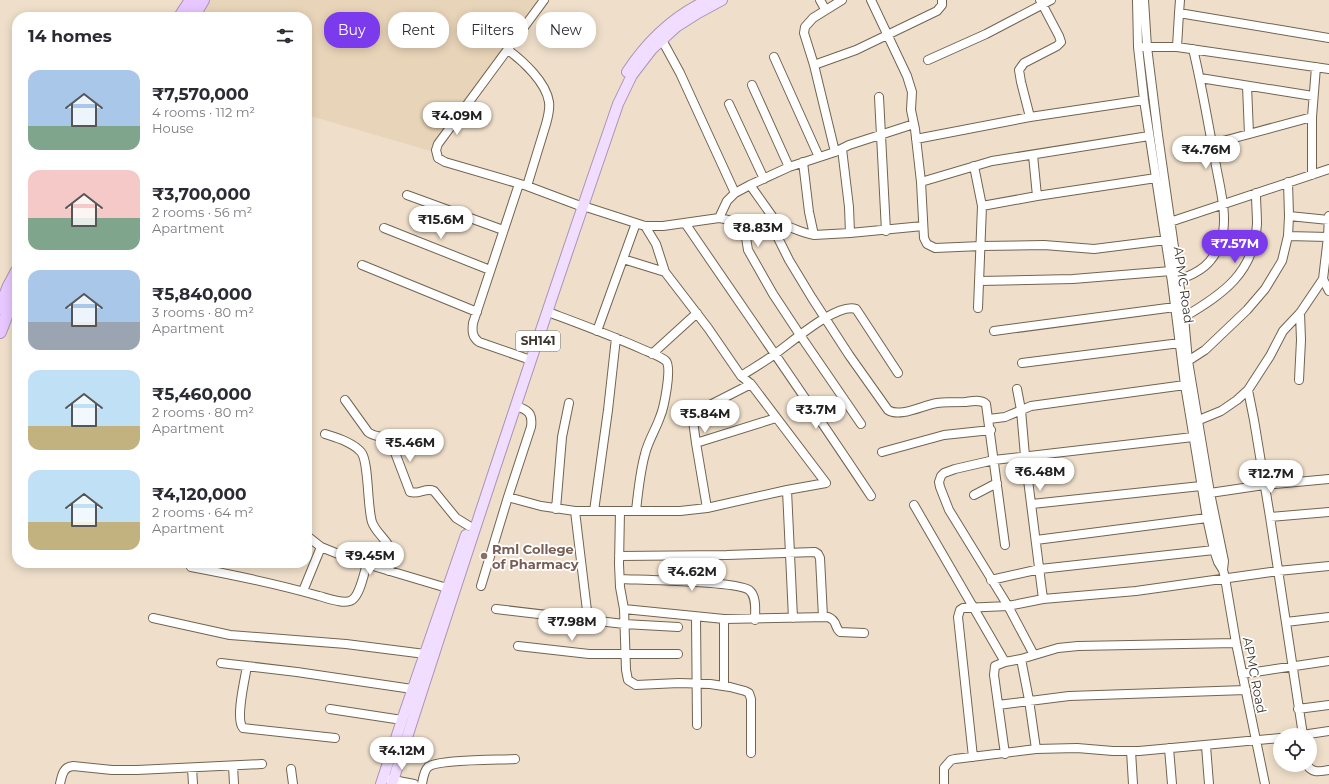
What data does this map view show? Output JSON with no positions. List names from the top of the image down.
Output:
{
  "streets": {
    "main road": ["SH141"],
    "street": ["APMC Road"]
  },
  "places": ["Rml College of Pharmacy"],
  "page": {
    "chip": [
      "Buy",
      "Rent",
      "Filters",
      "New"
    ],
    "heading": "14 homes",
    "list": [
      {
        "name": "₹7,570,000",
        "note": "4 rooms · 112 m² · House"
      },
      {
        "name": "₹3,700,000",
        "note": "2 rooms · 56 m² · Apartment"
      },
      {
        "name": "₹5,840,000",
        "note": "3 rooms · 80 m² · Apartment"
      },
      {
        "name": "₹5,460,000",
        "note": "2 rooms · 80 m² · Apartment"
      },
      {
        "name": "₹4,120,000",
        "note": "2 rooms · 64 m² · Apartment"
      }
    ],
    "price": [
      "₹4.09M",
      "₹4.76M",
      "₹15.6M",
      "₹8.83M",
      "₹7.57M",
      "₹3.7M",
      "₹5.84M",
      "₹5.46M",
      "₹6.48M",
      "₹12.7M",
      "₹9.45M",
      "₹4.62M",
      "₹7.98M",
      "₹4.12M"
    ]
  }
}
